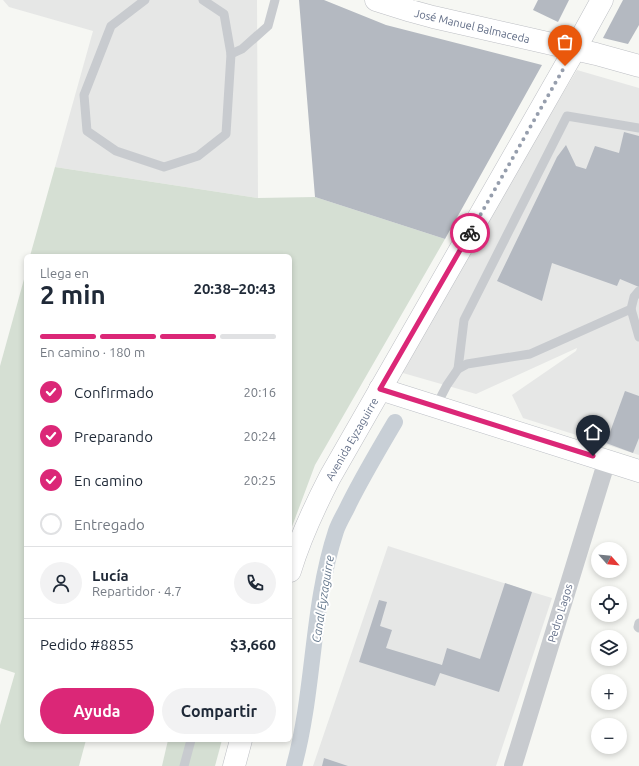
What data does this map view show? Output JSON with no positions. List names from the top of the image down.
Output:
{
  "streets": {
    "main road": ["José Manuel Balmaceda", "Avenida Eyzaguirre"],
    "street": ["Pedro Lagos"]
  },
  "crossings": [
    ["José Manuel Balmaceda", "Avenida Eyzaguirre"]
  ],
  "water": ["Canal Eyzaguirre"],
  "north": "bottom right",
  "page": {
    "heading": ["2 min", "Llega en", "20:38–20:43"],
    "panel": [
      "Lucía",
      "Repartidor · 4.7",
      "Pedido #8855",
      "$3,660"
    ],
    "bar": "En camino · 180 m",
    "list": [
      ["Confirmado", "20:16"],
      ["Preparando", "20:24"],
      ["En camino", "20:25"],
      "Entregado"
    ],
    "map_buttons": ["+", "−"],
    "buttons": ["Ayuda", "Compartir"]
  }
}
